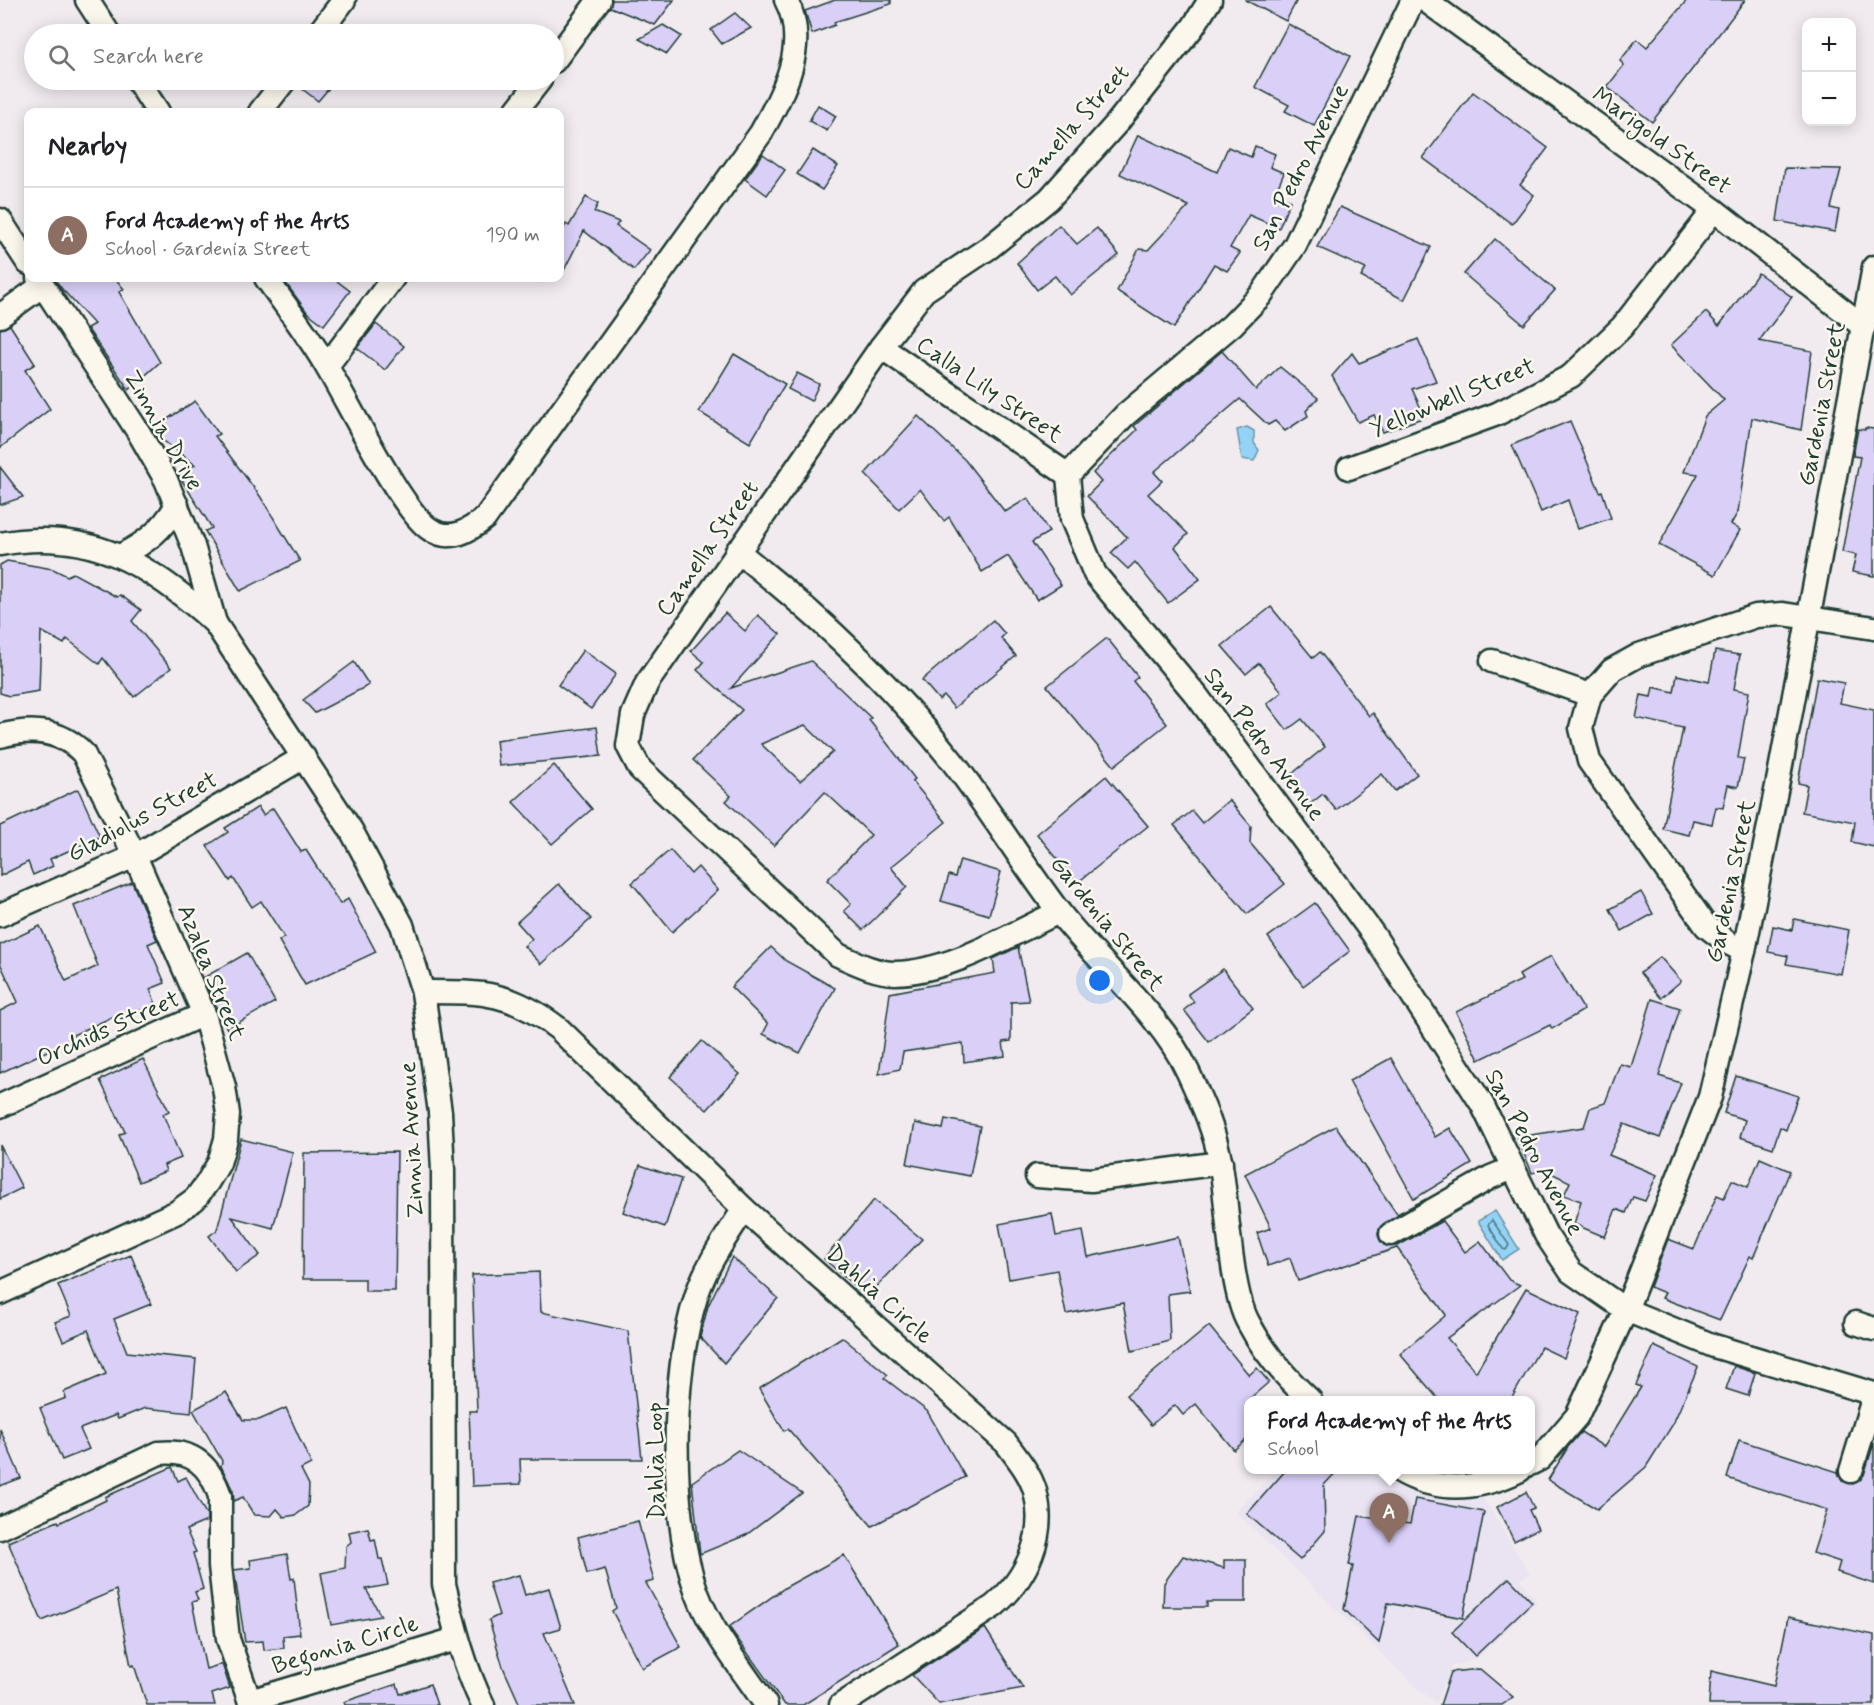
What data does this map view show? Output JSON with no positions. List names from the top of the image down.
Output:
{
  "streets": {
    "street": [
      "Camella Street",
      "Marigold Street",
      "San Pedro Avenue",
      "Calla Lily Street",
      "Yellowbell Street",
      "Gardenia Street",
      "Zinnia Drive",
      "Gladiolus Street",
      "Azalea Street",
      "Orchids Street",
      "Zinnia Avenue",
      "Dahlia Circle",
      "Dahlia Loop",
      "Begonia Circle"
    ]
  },
  "crossings": [
    ["Camella Street", "Calla Lily Street"],
    ["Camella Street", "Gardenia Street"],
    ["Marigold Street", "Yellowbell Street"],
    ["Marigold Street", "Gardenia Street"],
    ["San Pedro Avenue", "Calla Lily Street"],
    ["San Pedro Avenue", "Gardenia Street"],
    ["Zinnia Drive", "Zinnia Avenue"],
    ["Gladiolus Street", "Azalea Street"],
    ["Gladiolus Street", "Zinnia Avenue"],
    ["Azalea Street", "Orchids Street"],
    ["Zinnia Avenue", "Dahlia Circle"],
    ["Zinnia Avenue", "Begonia Circle"],
    ["Dahlia Circle", "Dahlia Loop"]
  ],
  "page": {
    "map_buttons": ["+", "−"],
    "search": "Search here",
    "heading": "Nearby",
    "list": [
      {
        "mark": "A",
        "name": "Ford Academy of the Arts",
        "note": "School · Gardenia Street",
        "value": "190 m"
      }
    ],
    "popup": ["Ford Academy of the Arts", "School"],
    "pins": "A"
  }
}
